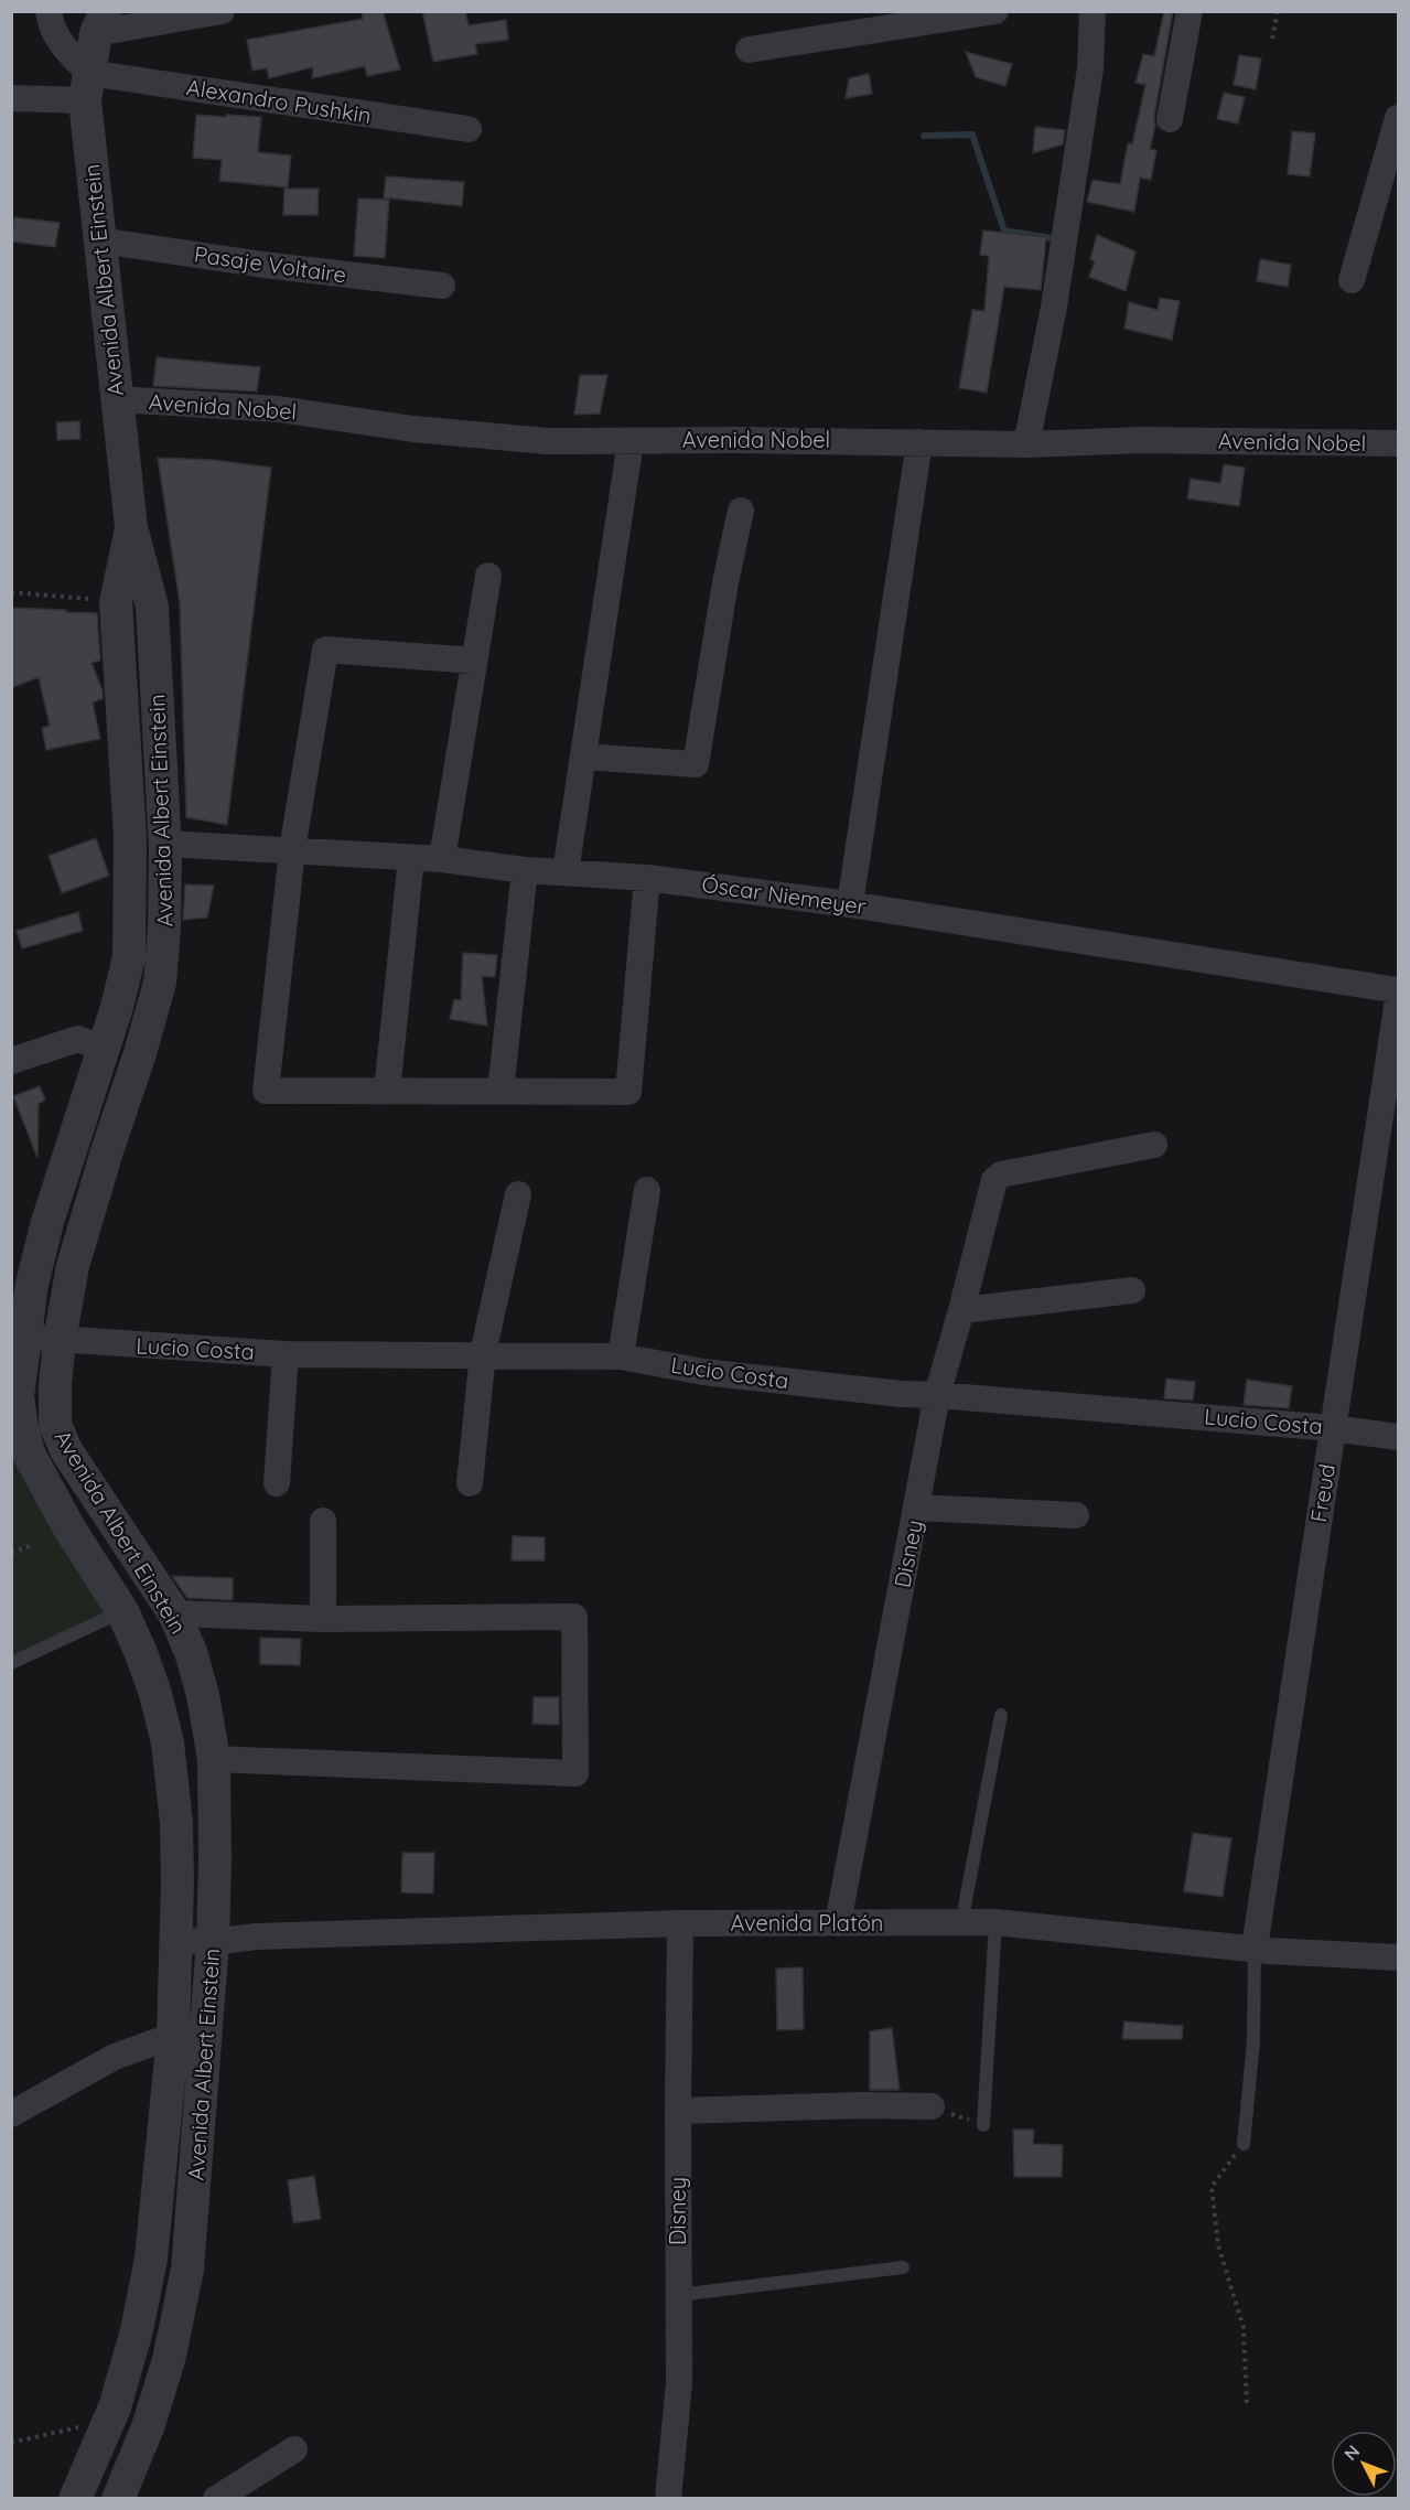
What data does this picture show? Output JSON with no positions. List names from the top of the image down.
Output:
{
  "streets": {
    "street": [
      "Alexandro Pushkin",
      "Pasaje Voltaire",
      "Avenida Albert Einstein",
      "Avenida Nobel",
      "Óscar Niemeyer",
      "Lucio Costa",
      "Freud",
      "Disney",
      "Avenida Platón"
    ]
  },
  "crossings": [
    ["Alexandro Pushkin", "Avenida Albert Einstein"],
    ["Pasaje Voltaire", "Avenida Albert Einstein"],
    ["Avenida Albert Einstein", "Avenida Nobel"],
    ["Avenida Albert Einstein", "Óscar Niemeyer"],
    ["Avenida Albert Einstein", "Lucio Costa"],
    ["Avenida Albert Einstein", "Avenida Platón"],
    ["Lucio Costa", "Freud"],
    ["Lucio Costa", "Disney"],
    ["Freud", "Avenida Platón"],
    ["Disney", "Avenida Platón"]
  ],
  "north": "top left"
}
